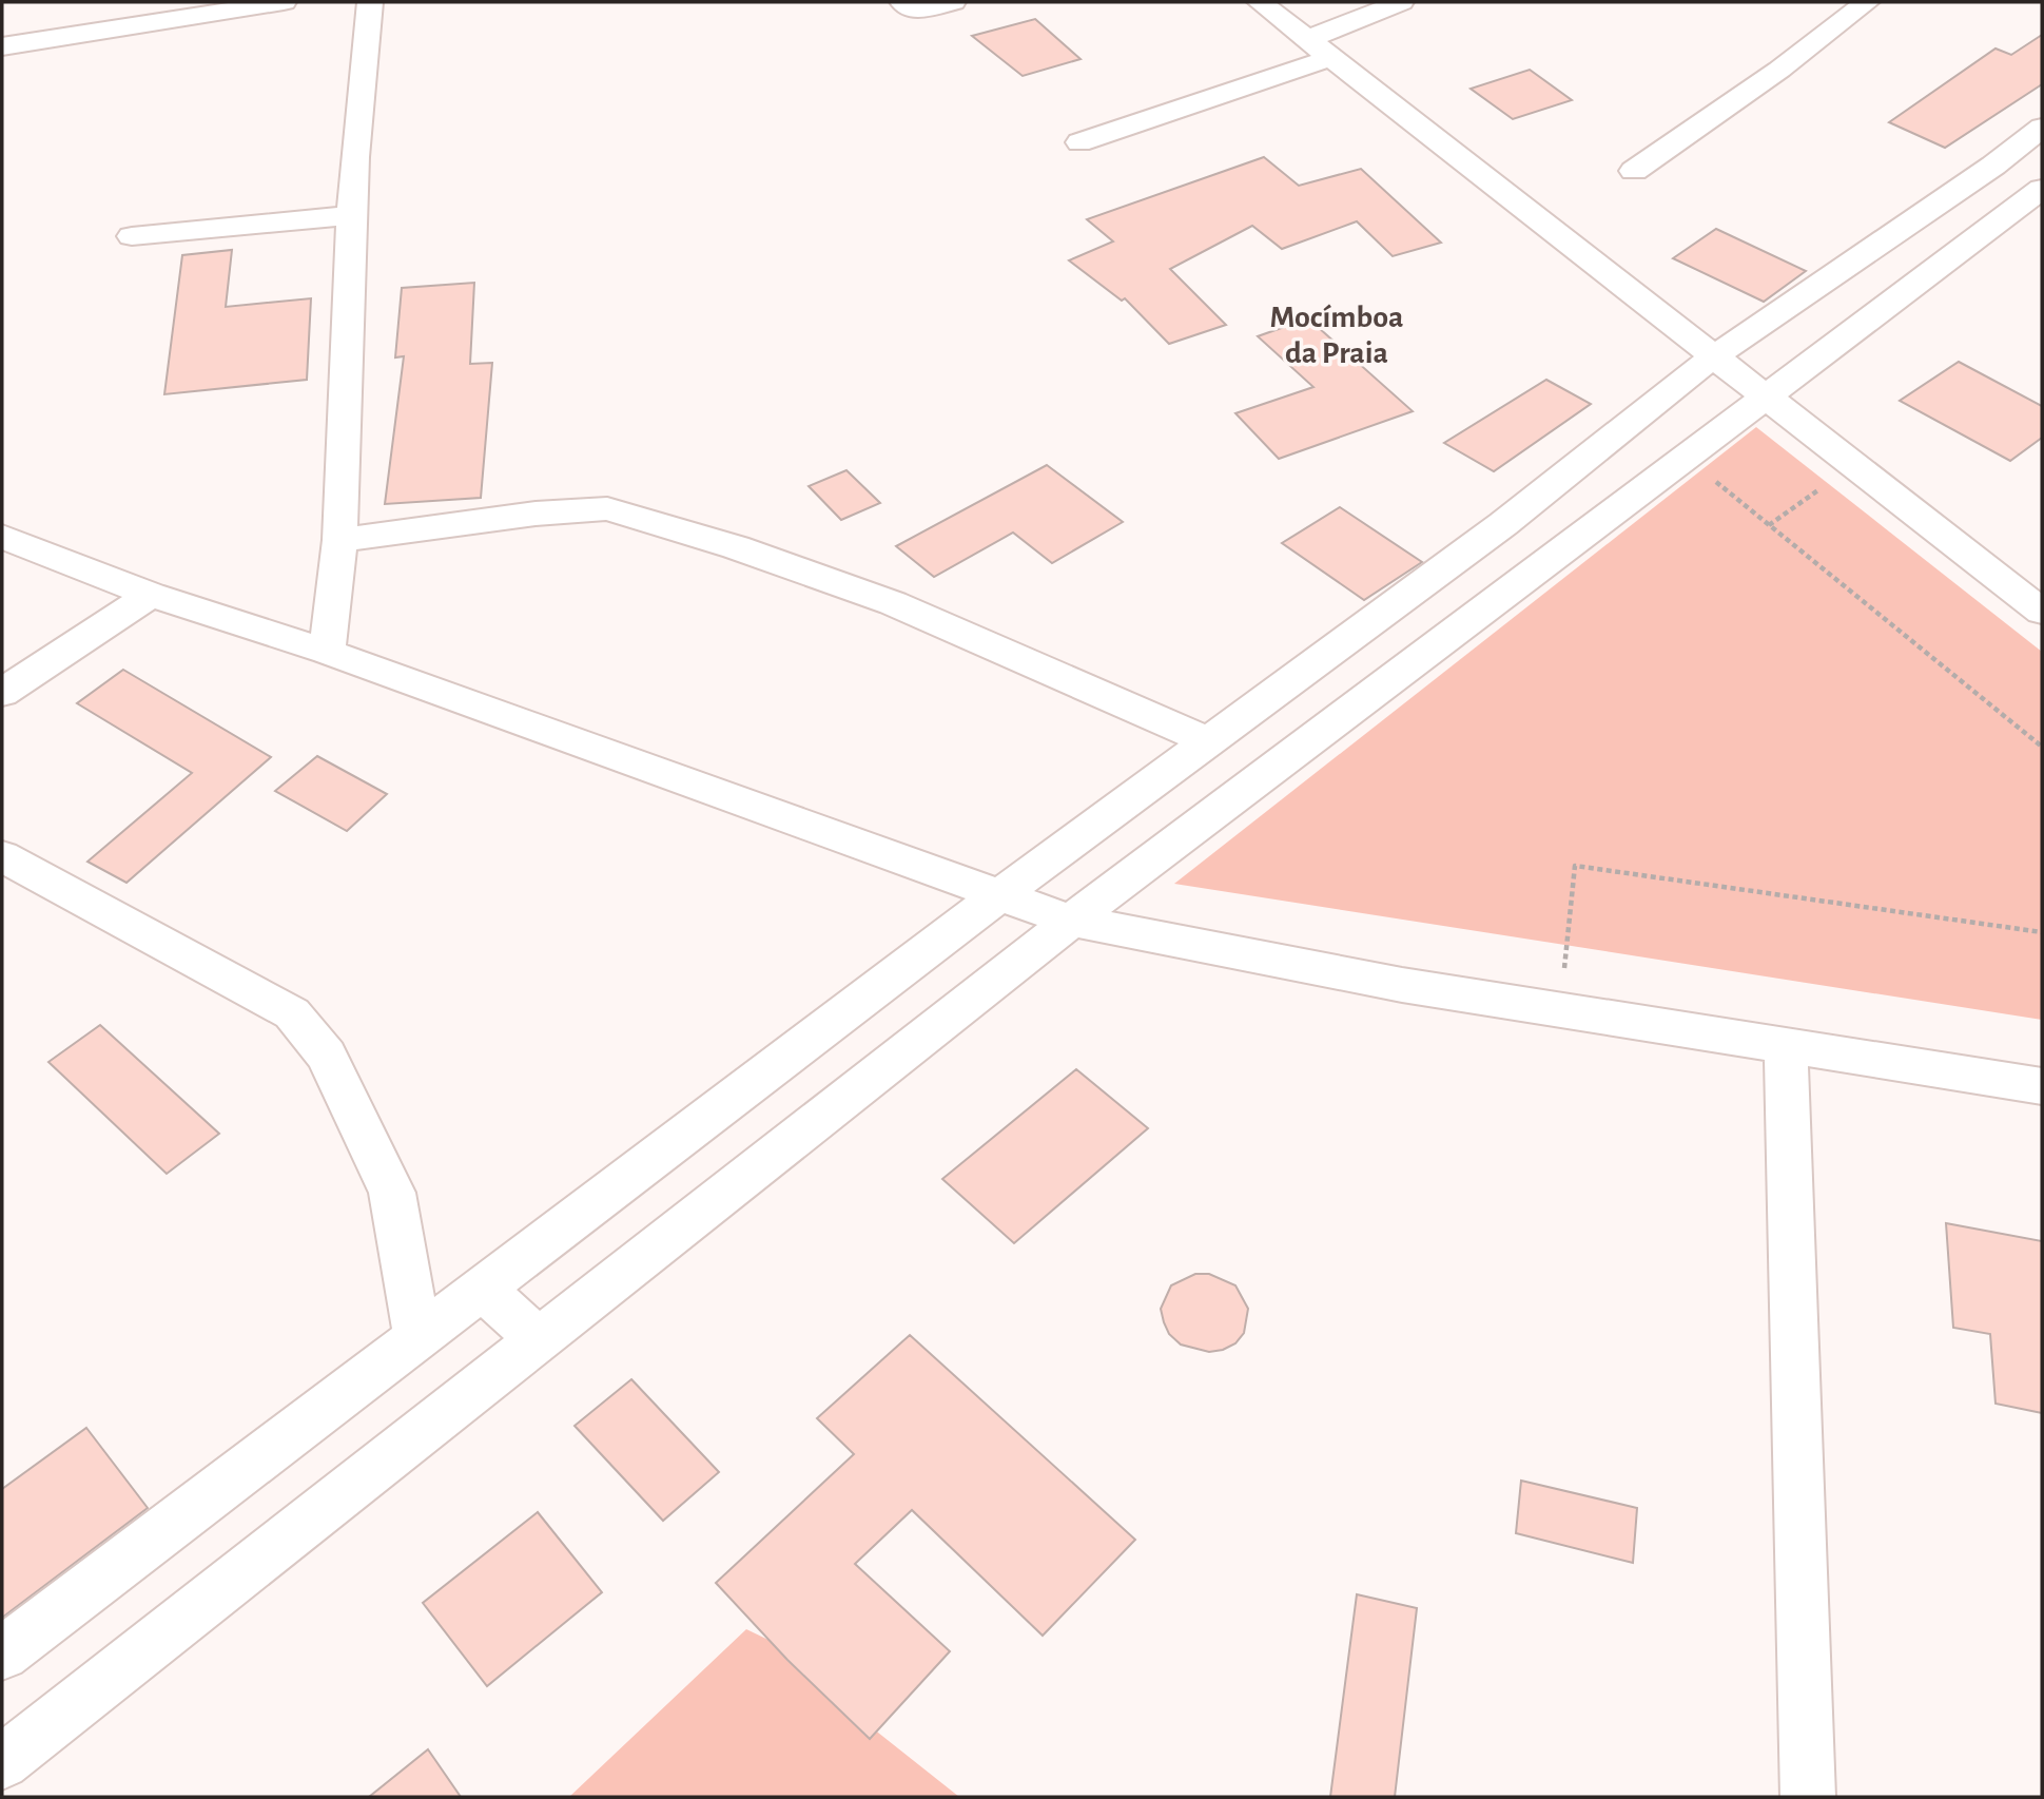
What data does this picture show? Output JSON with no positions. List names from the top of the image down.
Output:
{
  "districts": ["Mocímboa da Praia"]
}
